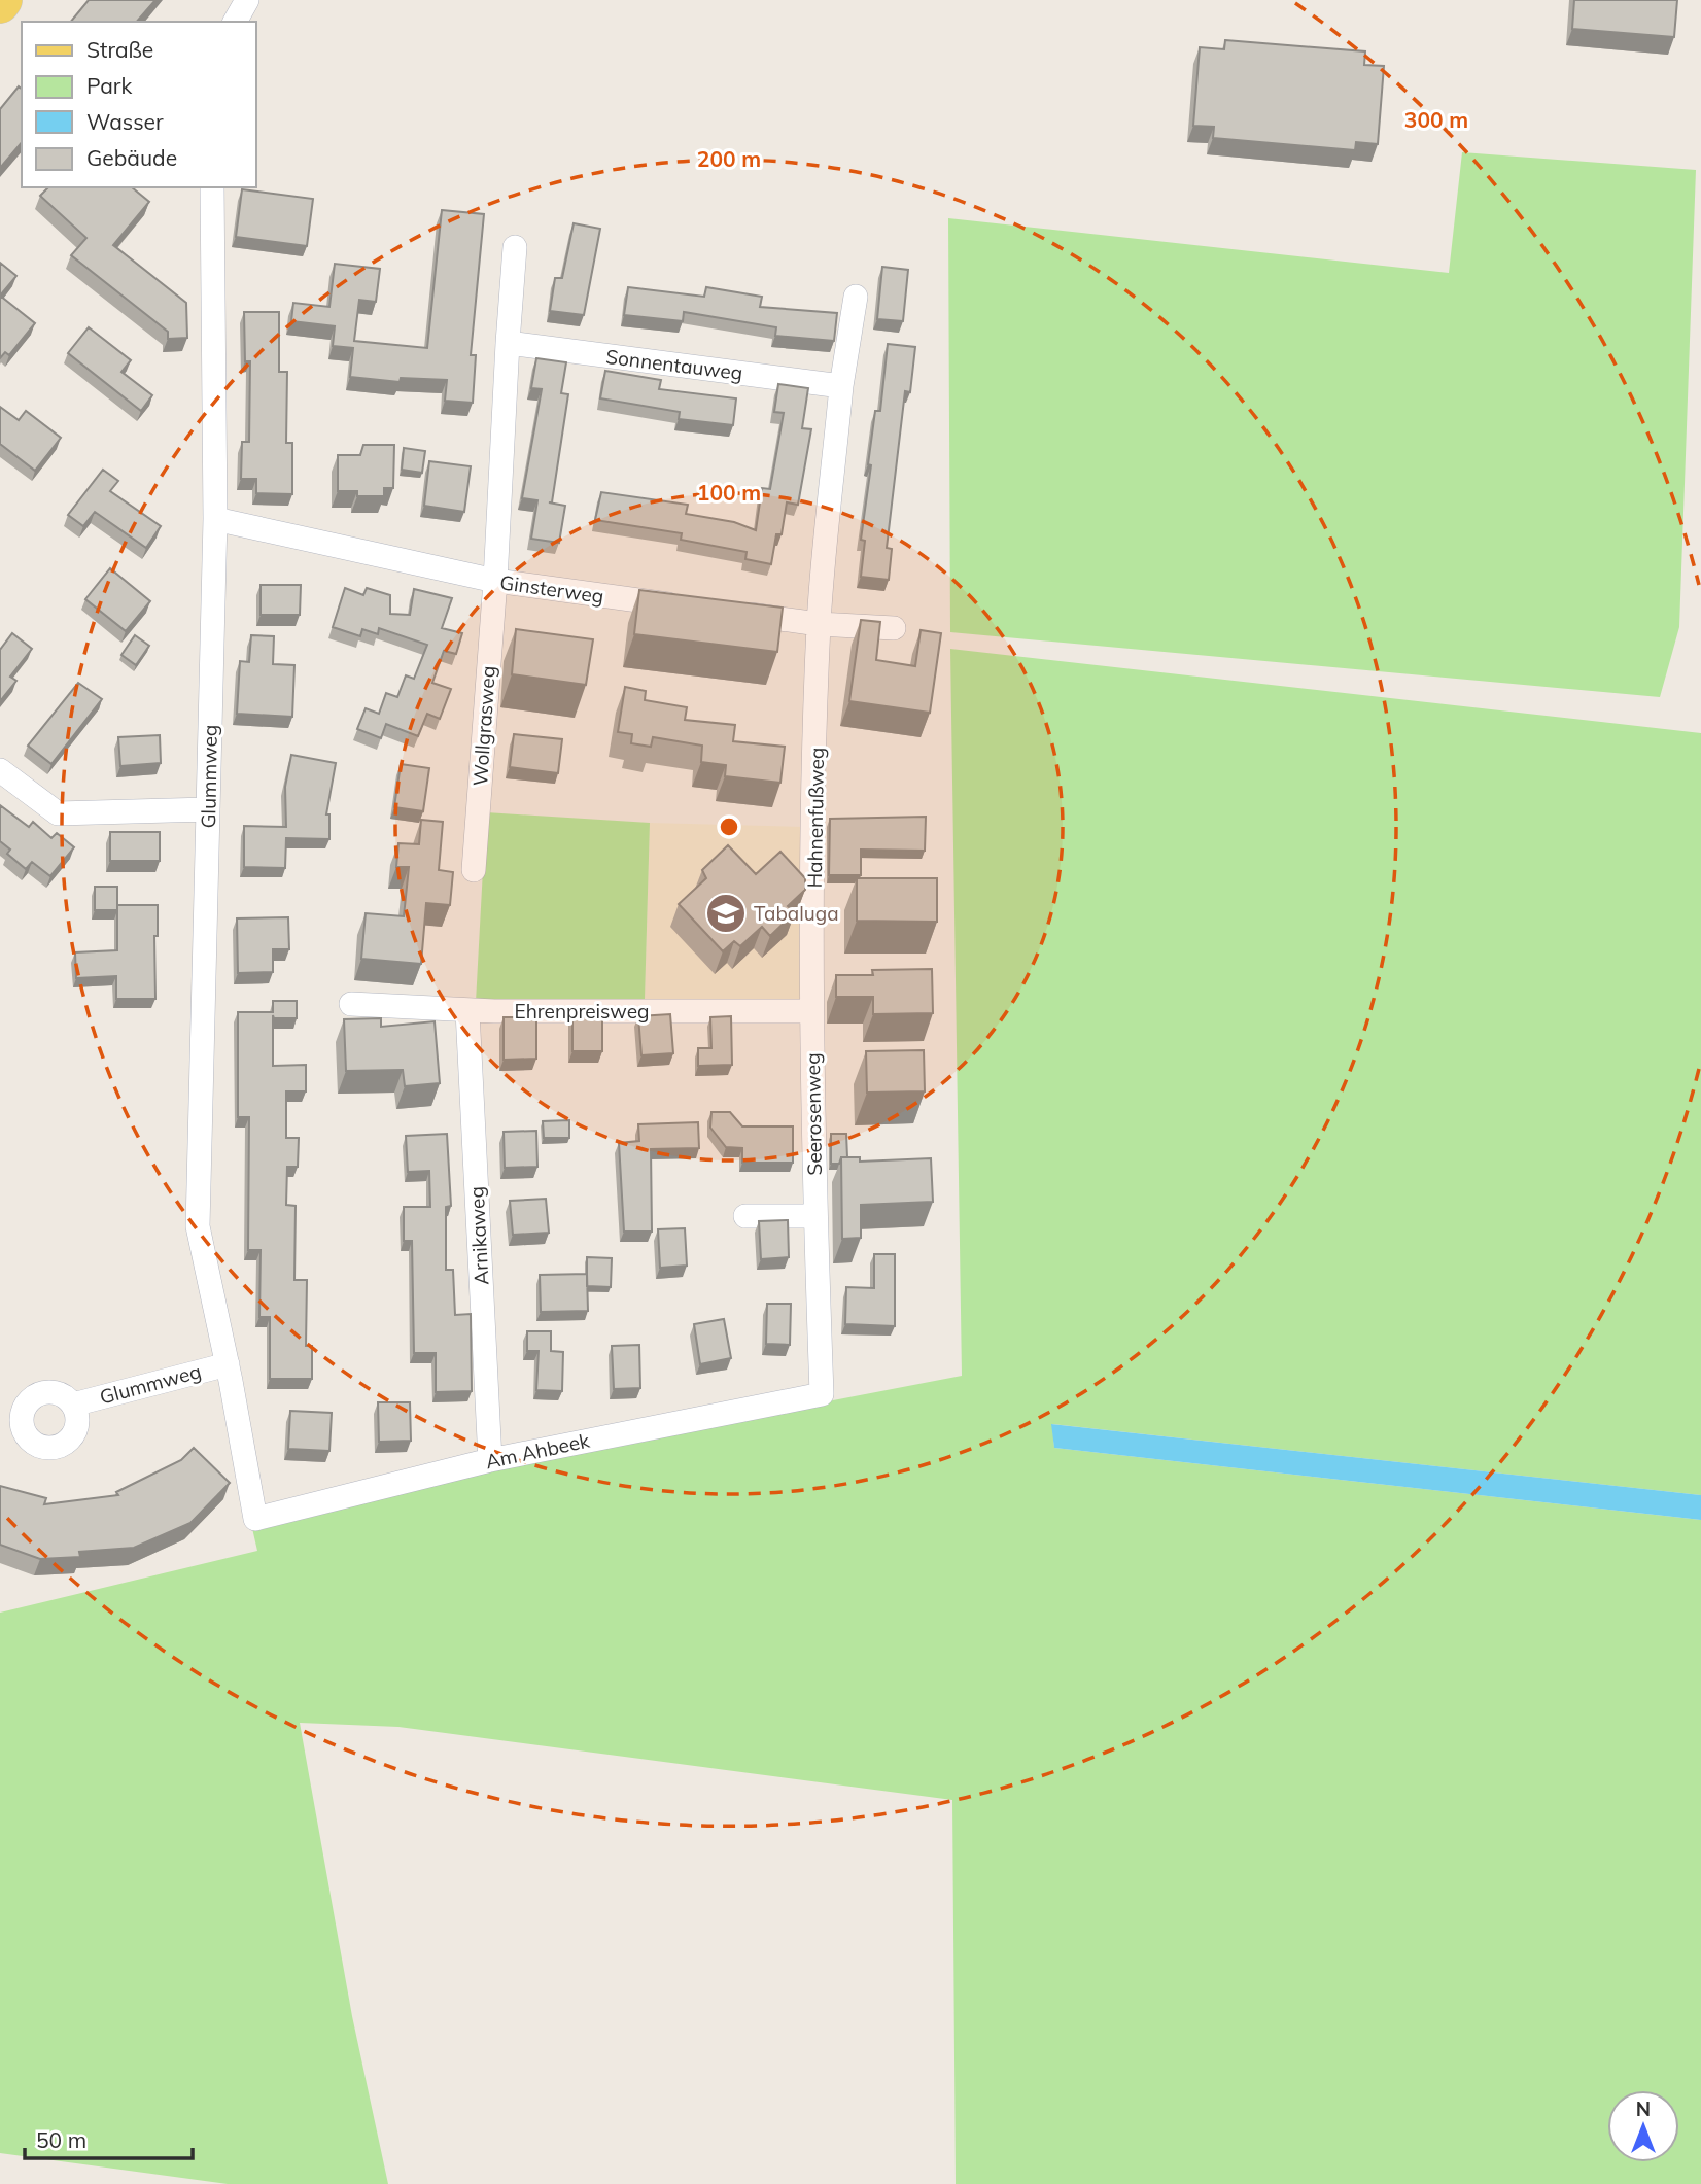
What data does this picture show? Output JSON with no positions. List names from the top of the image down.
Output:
{
  "streets": {
    "street": [
      "Sonnentauweg",
      "Ginsterweg",
      "Wollgrasweg",
      "Glummweg",
      "Hahnenfußweg",
      "Ehrenpreisweg",
      "Seerosenweg",
      "Arnikaweg",
      "Am Ahbeek"
    ]
  },
  "crossings": [
    ["Ginsterweg", "Wollgrasweg"],
    ["Ginsterweg", "Glummweg"],
    ["Glummweg", "Am Ahbeek"],
    ["Hahnenfußweg", "Ehrenpreisweg"],
    ["Hahnenfußweg", "Seerosenweg"],
    ["Ehrenpreisweg", "Seerosenweg"],
    ["Ehrenpreisweg", "Arnikaweg"],
    ["Seerosenweg", "Am Ahbeek"],
    ["Arnikaweg", "Am Ahbeek"]
  ],
  "places": {
    "school or university": ["Tabaluga"]
  },
  "legend": [
    "Straße",
    "Park",
    "Wasser",
    "Gebäude"
  ],
  "scale_bar": "50 m",
  "north": "top",
  "rings": ["300 m", "200 m", "100 m"]
}
